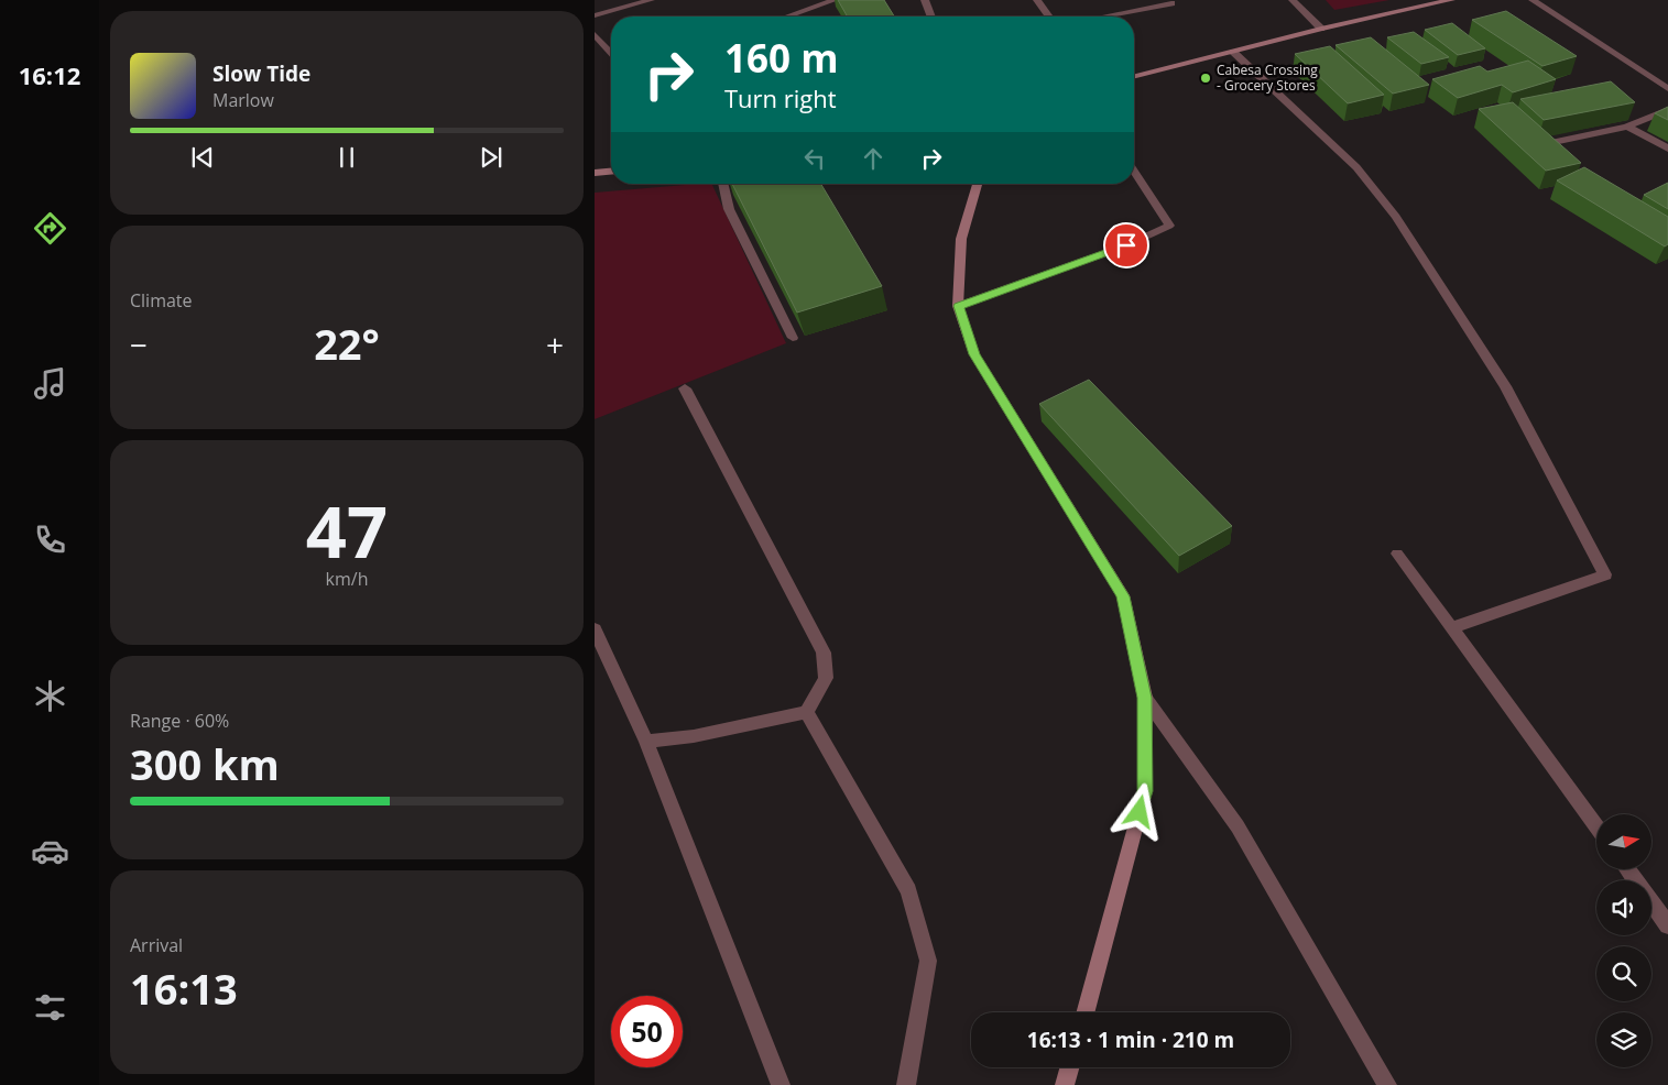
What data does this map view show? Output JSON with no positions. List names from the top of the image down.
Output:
{
  "places": ["Cabesa Crossing - Grocery Stores"],
  "north": "right",
  "page": {
    "tabs": "16:12",
    "turn": ["160 m", "Turn right"],
    "song": ["Slow Tide", "Marlow"],
    "tile": [
      "Climate",
      ["47", "km/h"],
      ["Range · 60%", "300 km"],
      ["Arrival", "16:13"]
    ],
    "heat": ["−", "22°", "+"],
    "limit": "50",
    "trip": "16:13 · 1 min · 210 m"
  }
}
